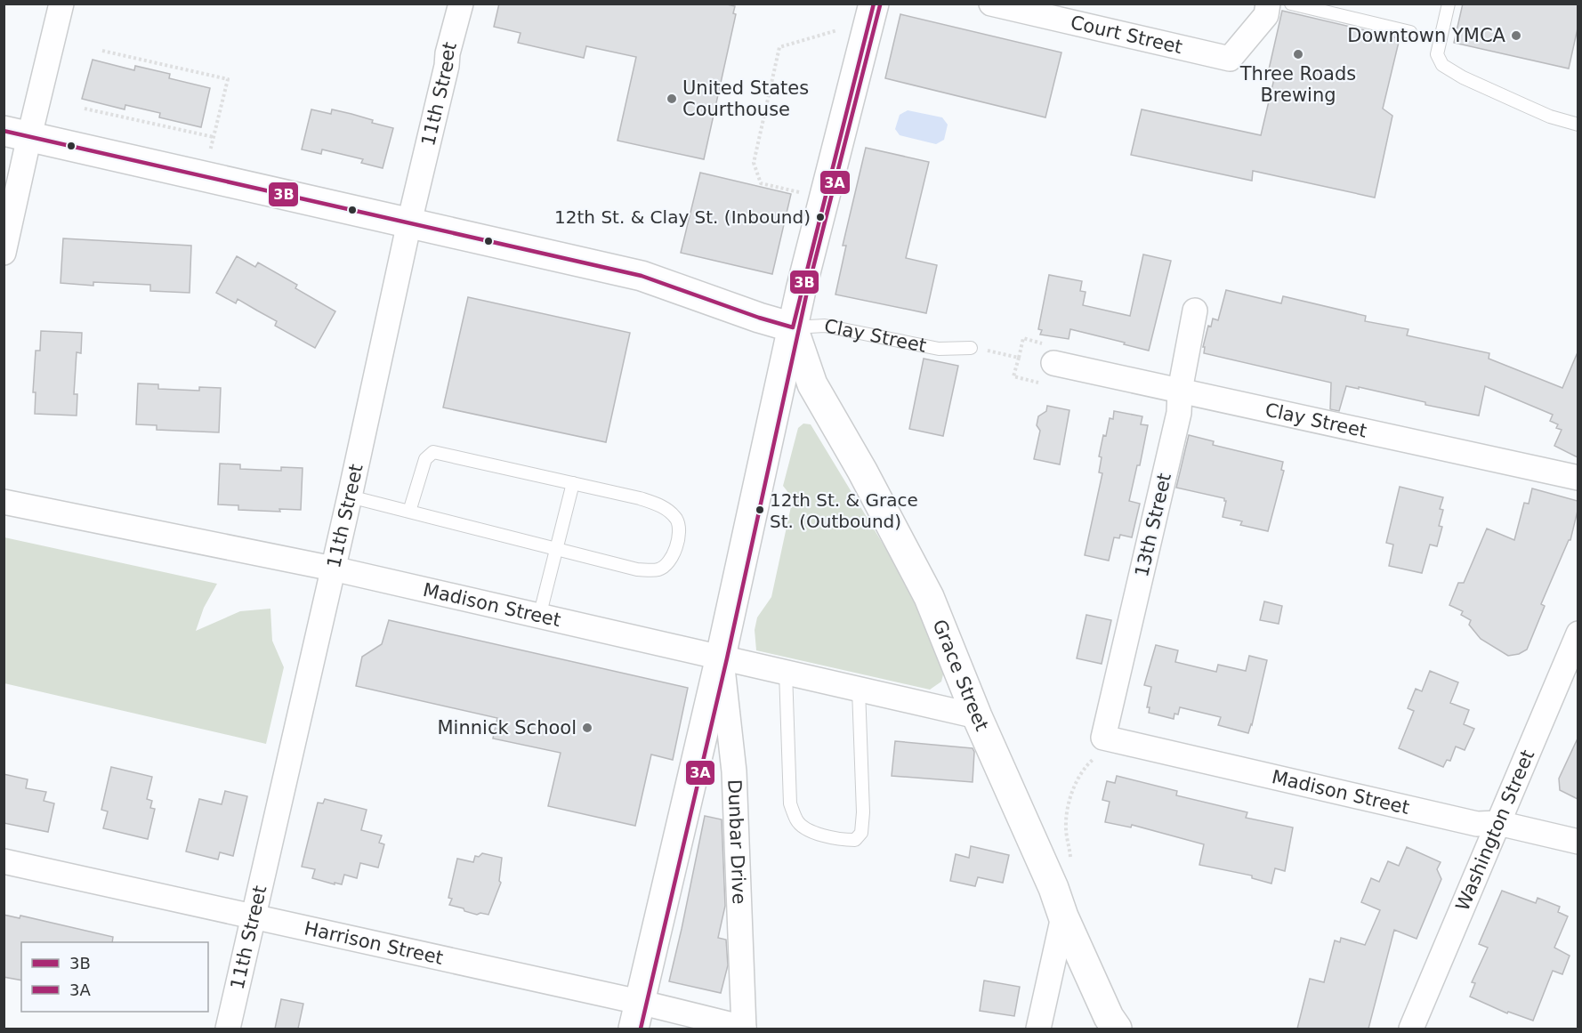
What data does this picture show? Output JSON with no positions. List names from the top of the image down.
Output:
{
  "streets": {
    "main road": ["Clay Street", "Grace Street"],
    "street": [
      "Court Street",
      "11th Street",
      "13th Street",
      "Madison Street",
      "Washington Street",
      "Dunbar Drive",
      "Harrison Street"
    ]
  },
  "crossings": [
    ["11th Street", "Clay Street"],
    ["11th Street", "Madison Street"],
    ["11th Street", "Harrison Street"],
    ["Clay Street", "13th Street"],
    ["Clay Street", "Grace Street"],
    ["13th Street", "Madison Street"],
    ["Madison Street", "Grace Street"],
    ["Madison Street", "Washington Street"],
    ["Madison Street", "Dunbar Drive"],
    ["Dunbar Drive", "Harrison Street"]
  ],
  "places": [
    "Downtown YMCA",
    "Three Roads Brewing",
    "United States Courthouse",
    "12th St. & Clay St. (Inbound)",
    "12th St. & Grace St. (Outbound)",
    "Minnick School"
  ],
  "lines": ["transit line 3B", "transit line 3A"],
  "legend": ["3B", "3A"]
}
